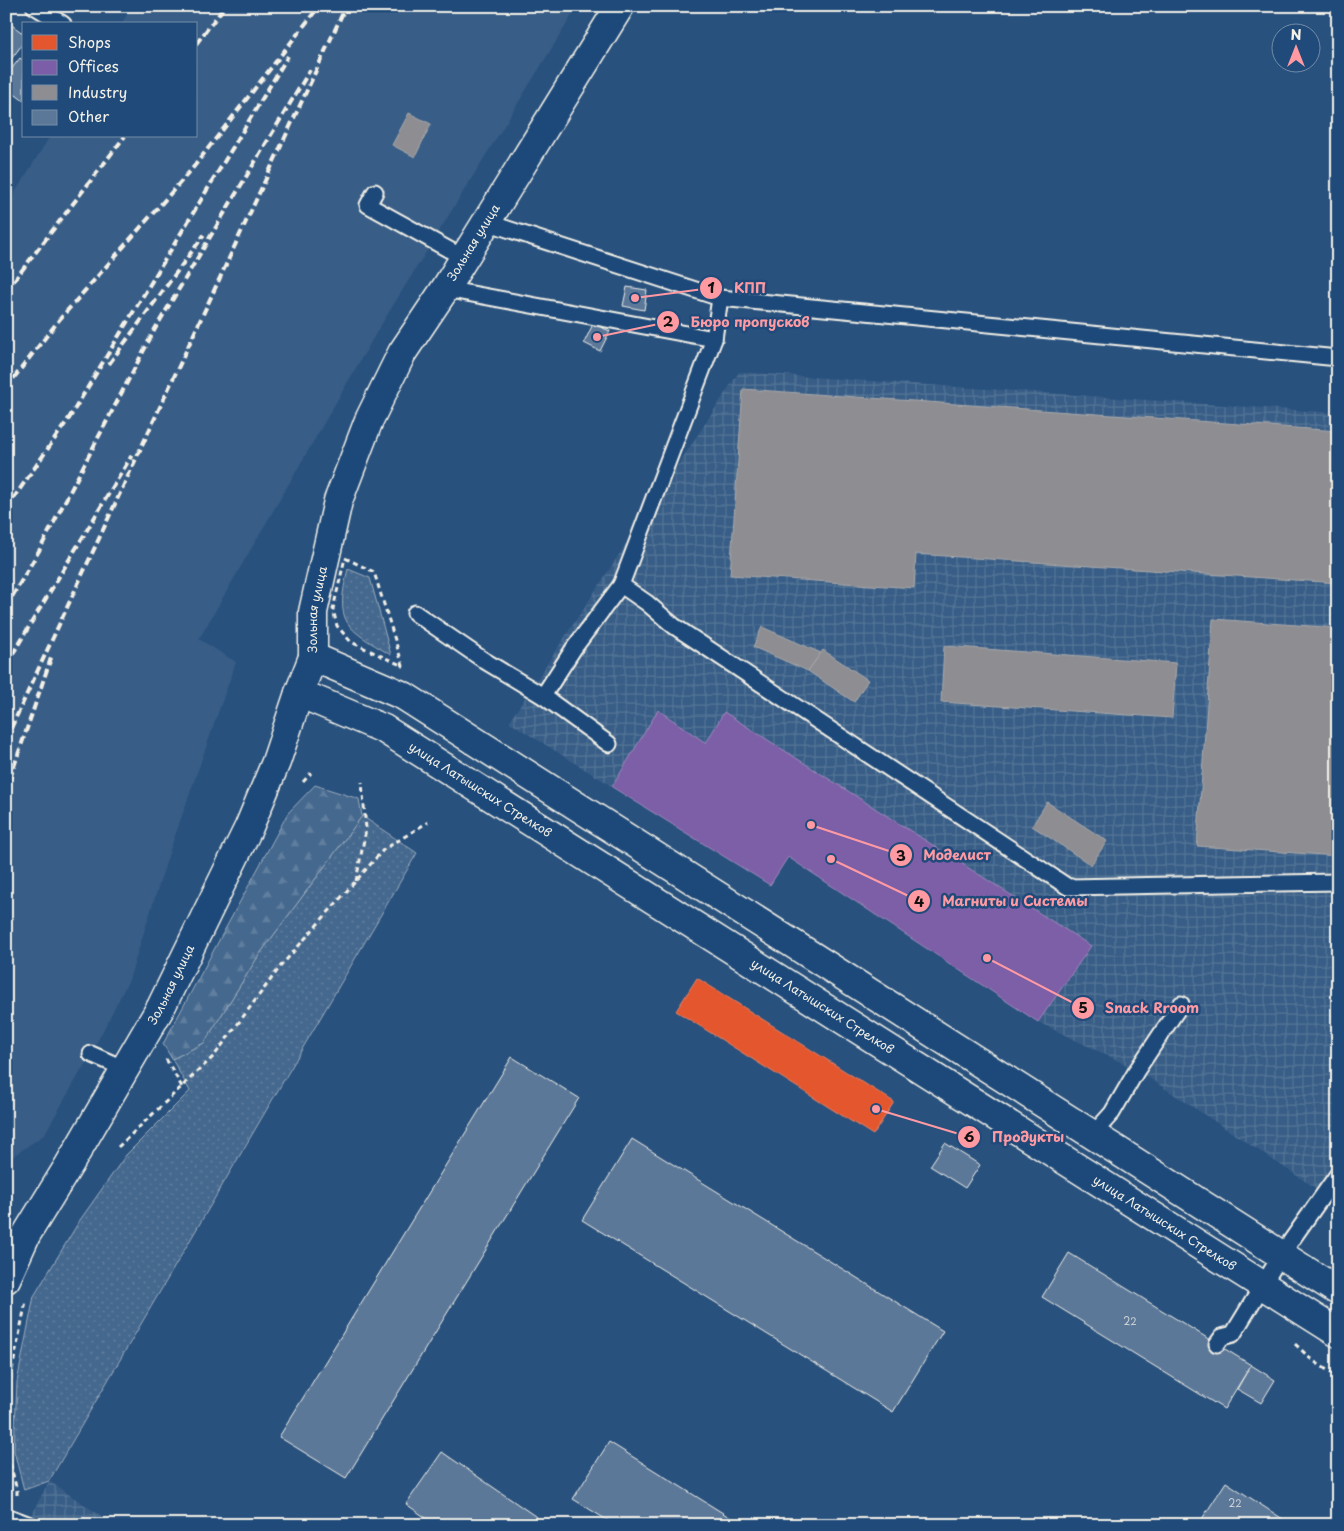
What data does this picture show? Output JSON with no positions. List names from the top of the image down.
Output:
{
  "streets": {
    "street": ["Зольная улица", "улица Латышских Стрелков"]
  },
  "crossings": [
    ["Зольная улица", "улица Латышских Стрелков"]
  ],
  "places": [
    "КПП",
    "Бюро пропусков",
    "Моделист",
    "Магниты и Системы",
    "Snack Rroom",
    "Продукты"
  ],
  "house_numbers": ["22", "22"],
  "legend": [
    "Shops",
    "Offices",
    "Industry",
    "Other"
  ],
  "north": "top"
}
